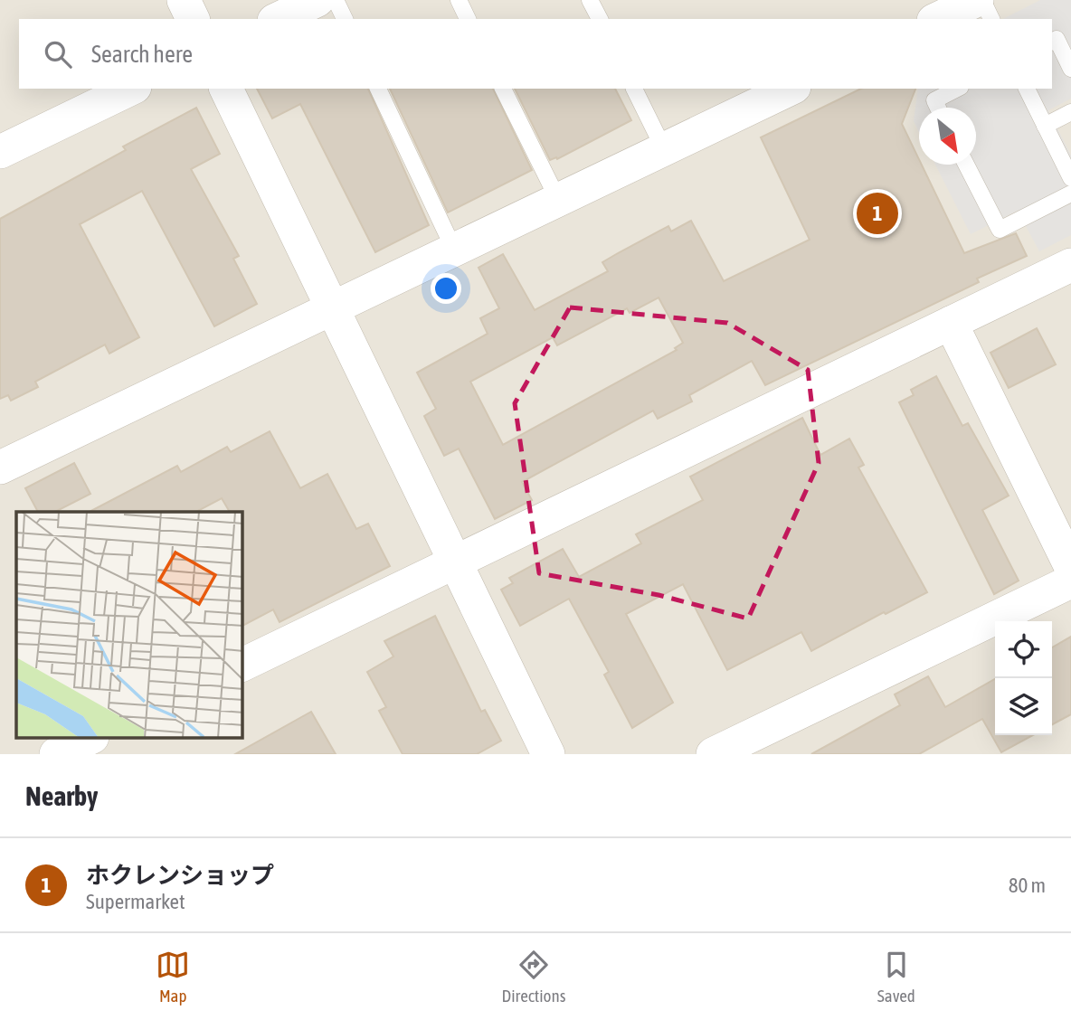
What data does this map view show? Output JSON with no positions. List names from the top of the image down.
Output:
{
  "north": "bottom right",
  "page": {
    "search": "Search here",
    "pins": "1",
    "heading": "Nearby",
    "list": [
      {
        "mark": "1",
        "name": "ホクレンショップ",
        "note": "Supermarket",
        "value": "80 m"
      }
    ],
    "nav": ["Map", "Directions", "Saved"]
  }
}
